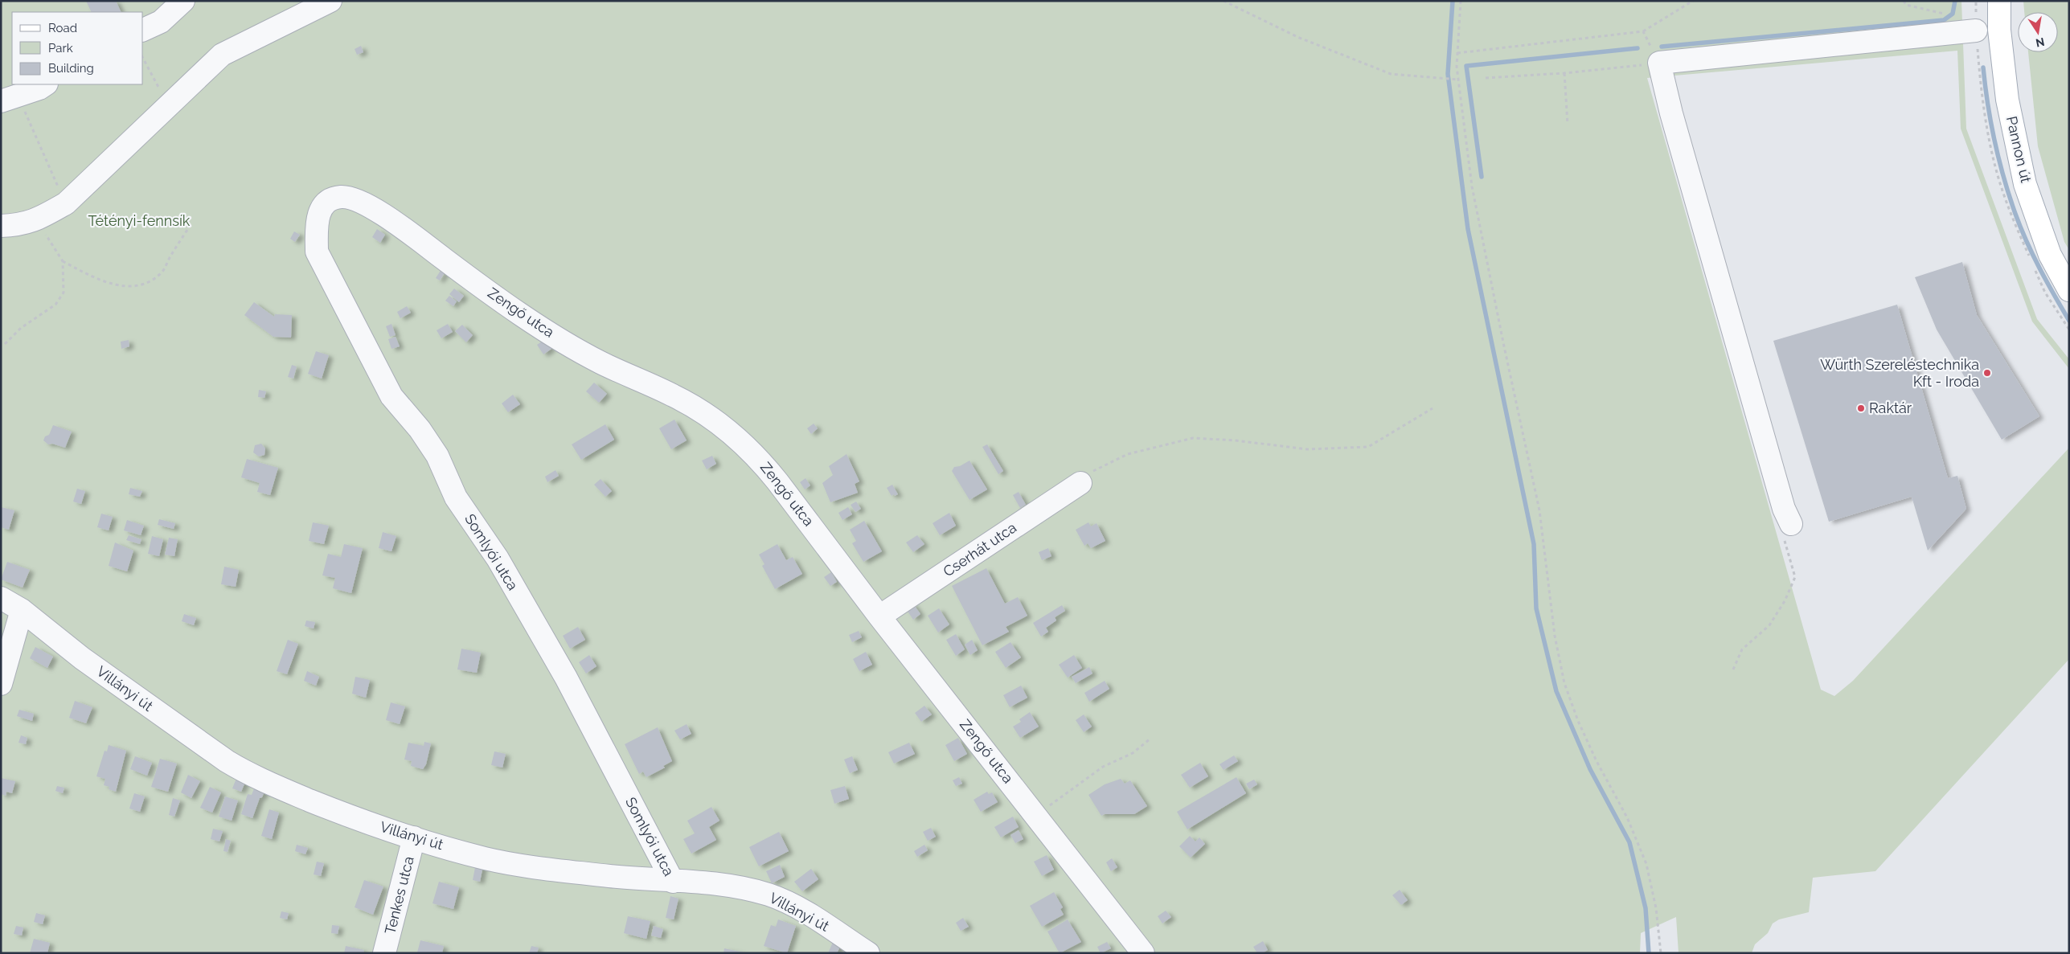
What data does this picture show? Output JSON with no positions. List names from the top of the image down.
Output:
{
  "streets": {
    "main road": ["Pannon út"],
    "street": [
      "Zengő utca",
      "Cserhát utca",
      "Somlyói utca",
      "Villányi út",
      "Tenkes utca"
    ]
  },
  "crossings": [
    ["Zengő utca", "Cserhát utca"],
    ["Zengő utca", "Somlyói utca"],
    ["Somlyói utca", "Villányi út"],
    ["Villányi út", "Tenkes utca"]
  ],
  "parks": ["Tétényi-fennsík"],
  "places": ["Würth Szereléstechnika Kft - Iroda", "Raktár"],
  "legend": ["Road", "Park", "Building"],
  "north": "bottom"
}
